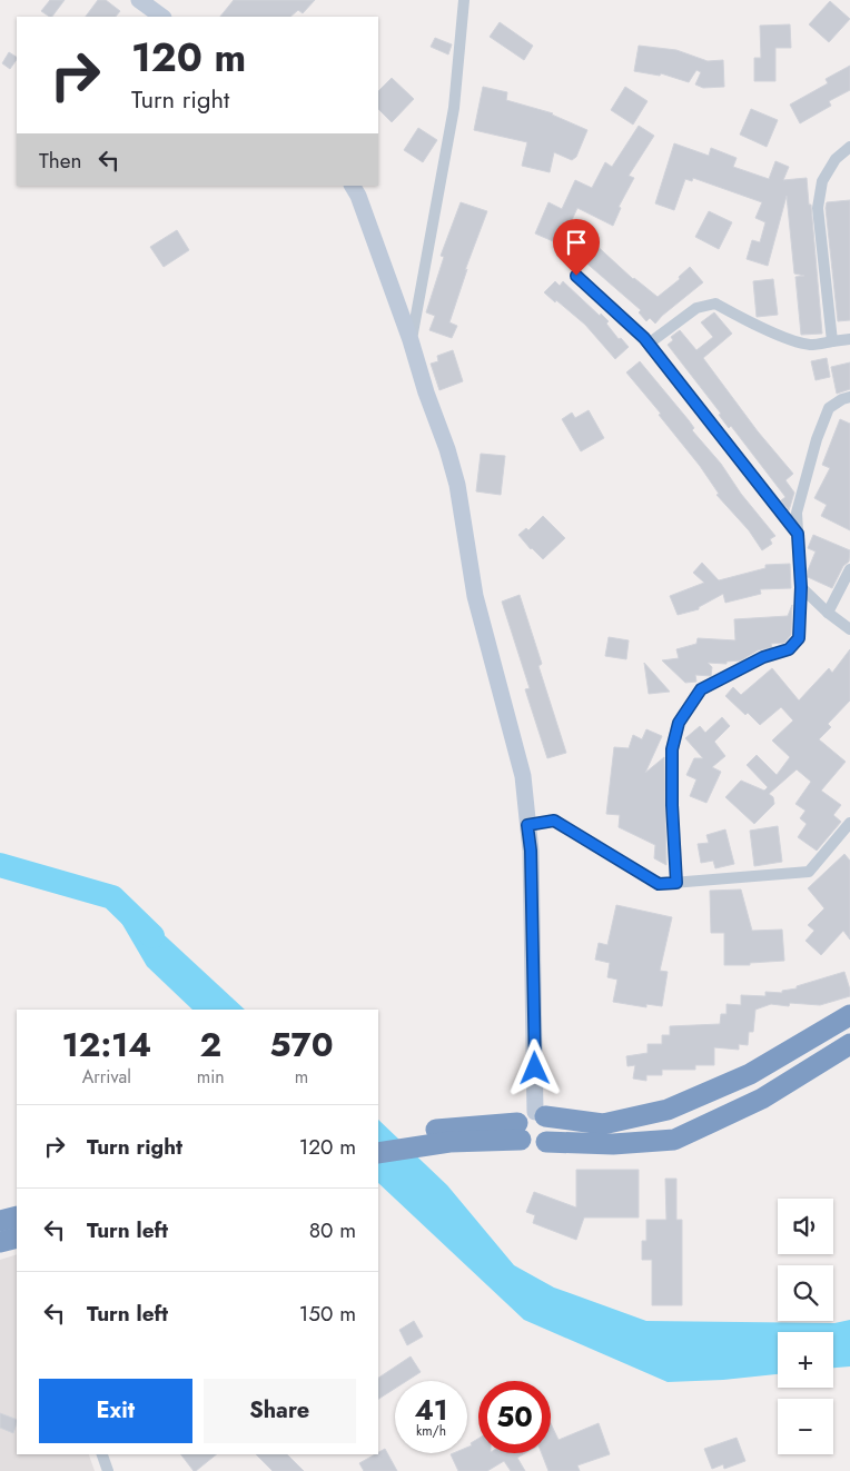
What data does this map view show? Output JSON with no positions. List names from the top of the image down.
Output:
{
  "page": {
    "turn": ["120 m", "Turn right"],
    "then": "Then",
    "eta": [
      "12:14",
      "Arrival",
      "2",
      "min",
      "570",
      "m"
    ],
    "list": [
      {
        "name": "Turn right",
        "value": "120 m"
      },
      {
        "name": "Turn left",
        "value": "80 m"
      },
      {
        "name": "Turn left",
        "value": "150 m"
      }
    ],
    "map_buttons": ["+", "−"],
    "buttons": ["Exit", "Share"],
    "speed": "41 km/h",
    "limit": "50"
  }
}
